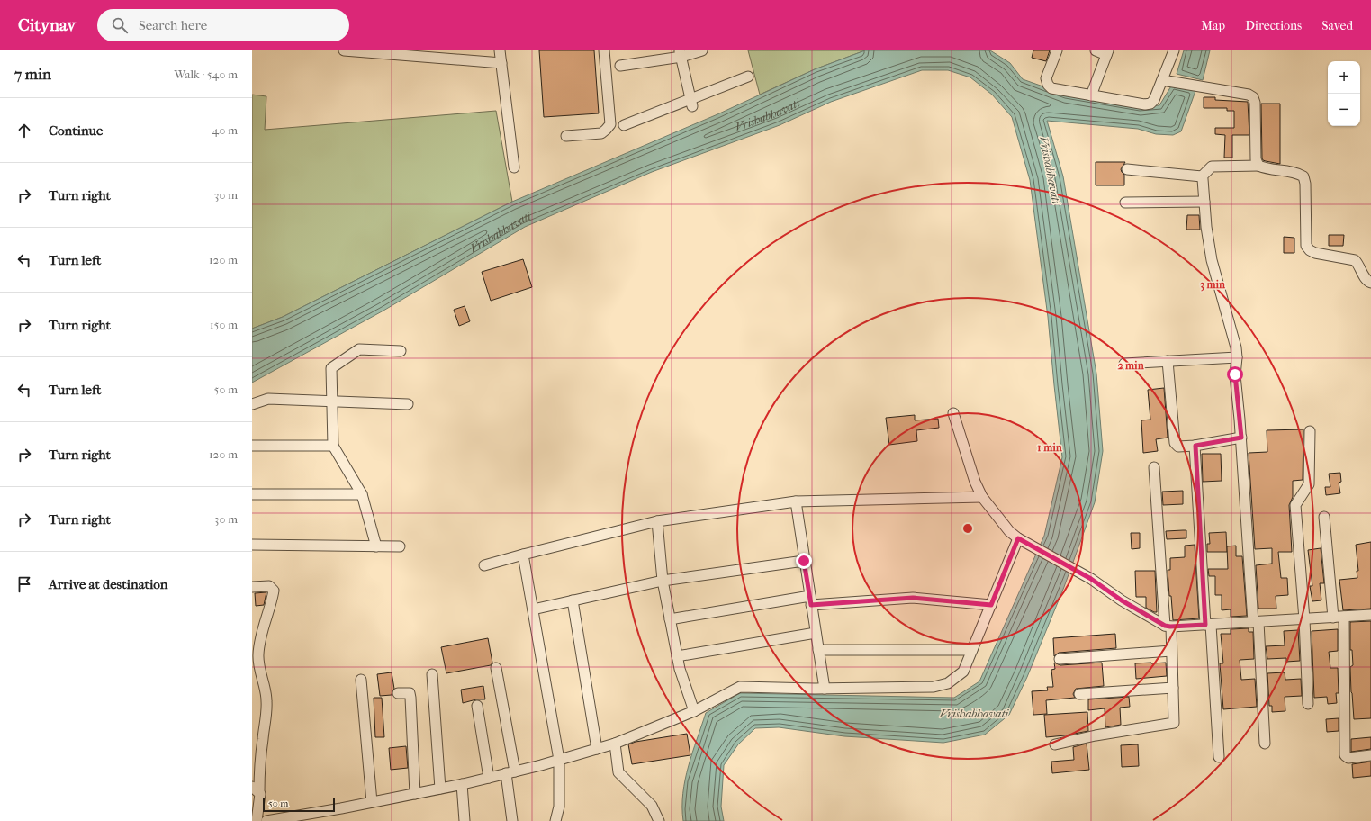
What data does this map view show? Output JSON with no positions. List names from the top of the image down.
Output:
{
  "water": ["Vrishabhavati"],
  "scale_bar": "50 m",
  "page": {
    "header": "Citynav",
    "search": "Search here",
    "nav": ["Map", "Directions", "Saved"],
    "heading": ["7 min", "Walk · 540 m"],
    "map_buttons": ["+", "−"],
    "list": [
      ["Continue", "40 m"],
      ["Turn right", "30 m"],
      ["Turn left", "120 m"],
      ["Turn right", "150 m"],
      ["Turn left", "50 m"],
      ["Turn right", "120 m"],
      ["Turn right", "30 m"],
      "Arrive at destination"
    ],
    "scale": "50 m"
  },
  "rings": ["3 min", "2 min", "1 min"]
}
